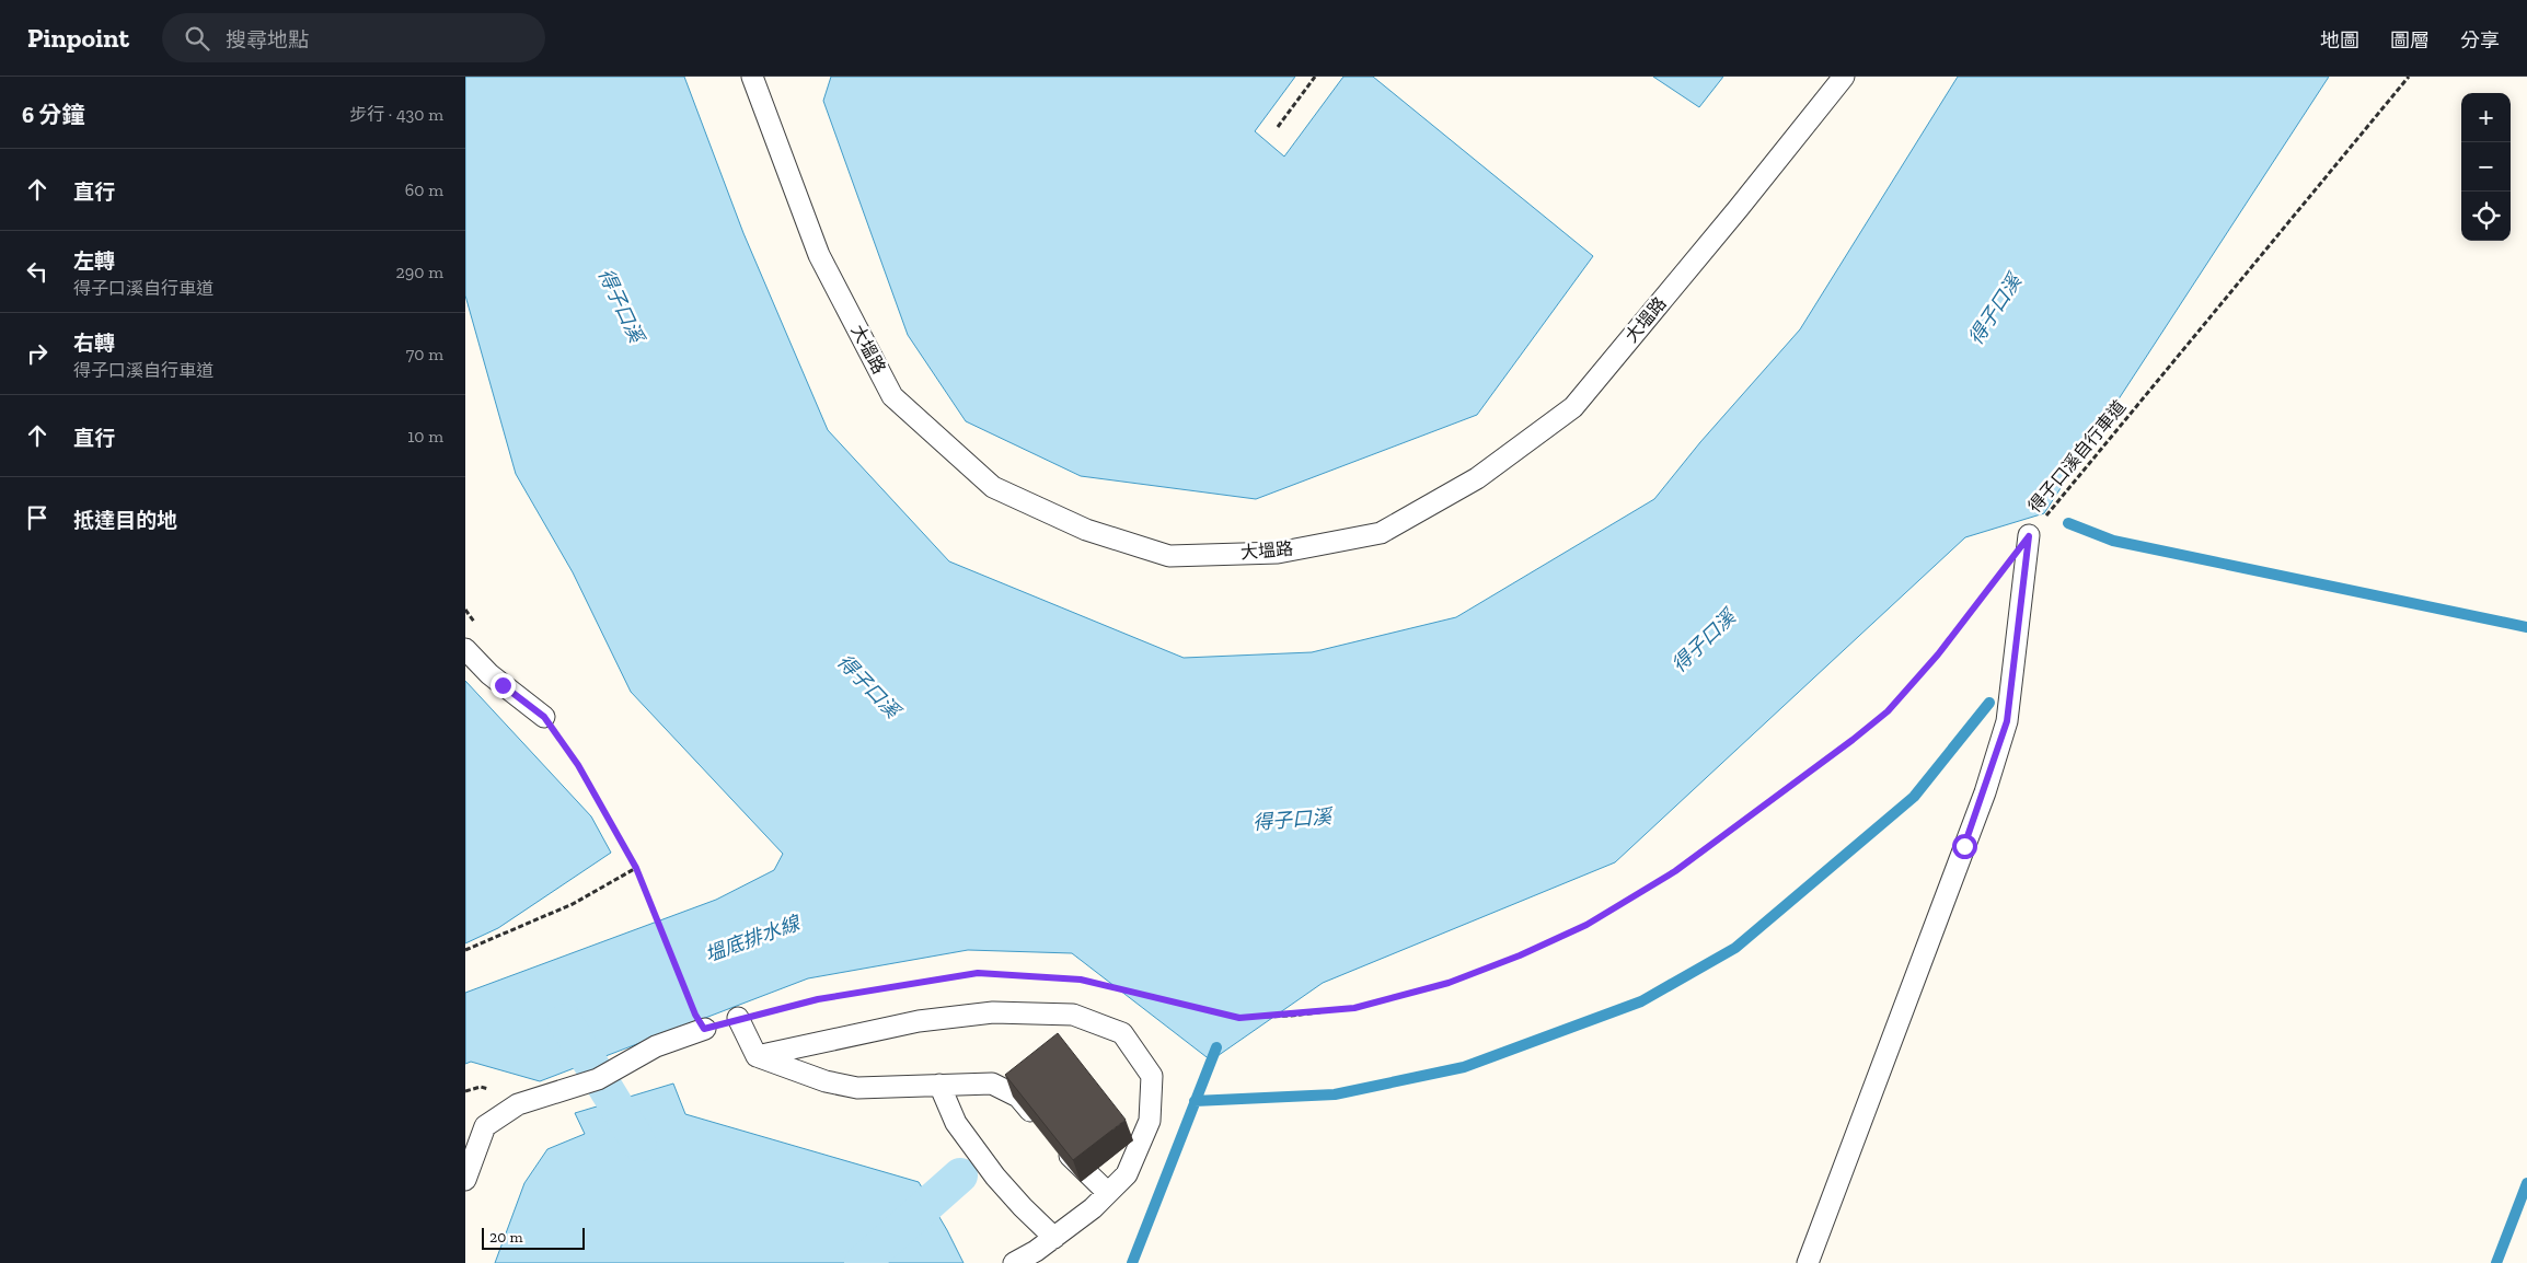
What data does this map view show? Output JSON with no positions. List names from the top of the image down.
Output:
{
  "streets": {
    "lane": ["大塭路"],
    "path": ["得子口溪自行車道"]
  },
  "water": ["得子口溪", "塭底排水線"],
  "scale_bar": "20 m",
  "page": {
    "header": "Pinpoint",
    "search": "搜尋地點",
    "nav": ["地圖", "圖層", "分享"],
    "heading": ["6 分鐘", "步行 · 430 m"],
    "map_buttons": ["+", "−"],
    "list": [
      ["直行", "60 m"],
      ["左轉", "得子口溪自行車道", "290 m"],
      ["右轉", "得子口溪自行車道", "70 m"],
      ["直行", "10 m"],
      "抵達目的地"
    ],
    "scale": "20 m"
  }
}
